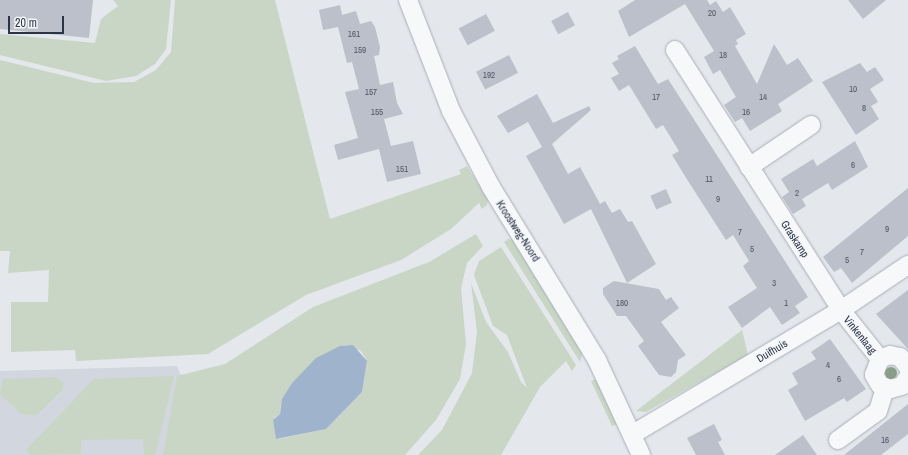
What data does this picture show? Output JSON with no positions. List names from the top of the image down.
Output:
{
  "streets": {
    "street": [
      "Kroostweg-Noord",
      "Graskamp",
      "Vinkenlaag",
      "Duifhuis"
    ]
  },
  "crossings": [
    ["Kroostweg-Noord", "Duifhuis"],
    ["Graskamp", "Vinkenlaag"],
    ["Graskamp", "Duifhuis"],
    ["Vinkenlaag", "Duifhuis"]
  ],
  "house_numbers": [
    "20",
    "161",
    "159",
    "18",
    "192",
    "10",
    "157",
    "17",
    "14",
    "8",
    "155",
    "16",
    "6",
    "151",
    "11",
    "2",
    "9",
    "9",
    "7",
    "5",
    "7",
    "5",
    "3",
    "180",
    "1",
    "4",
    "6",
    "16"
  ],
  "scale_bar": "20 m"
}
